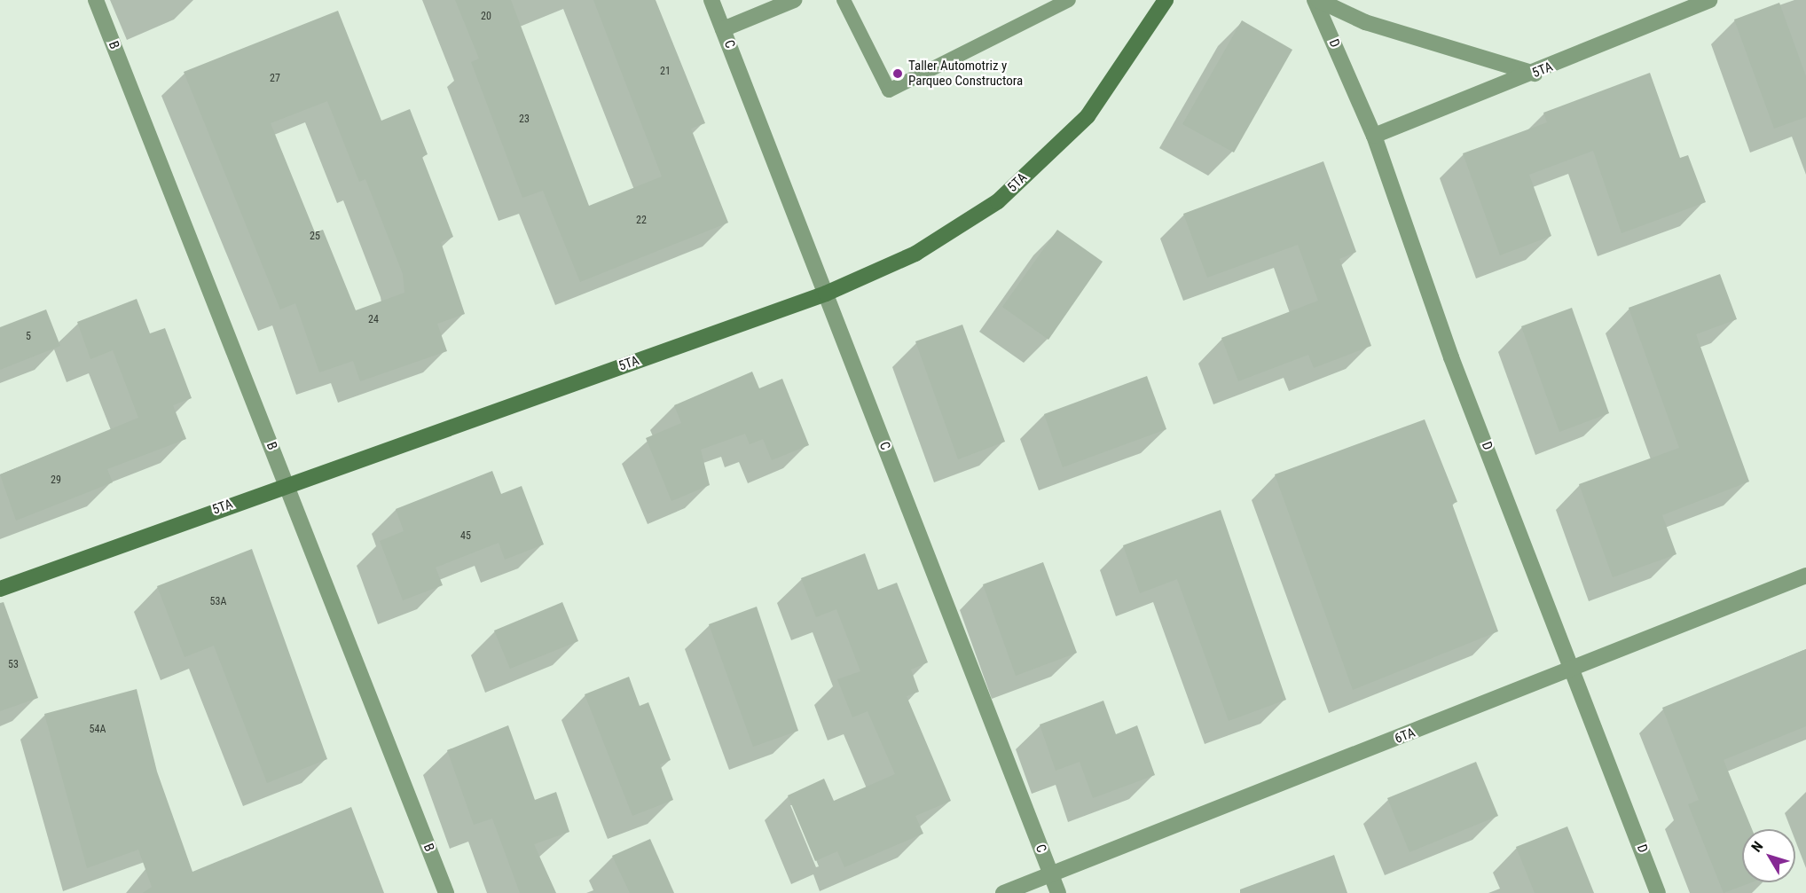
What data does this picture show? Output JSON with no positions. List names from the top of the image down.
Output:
{
  "streets": {
    "street": [
      "D",
      "C",
      "B",
      "5TA",
      "6TA"
    ]
  },
  "crossings": [
    ["D", "5TA"],
    ["D", "6TA"],
    ["C", "5TA"],
    ["C", "6TA"],
    ["B", "5TA"]
  ],
  "places": ["Taller Automotriz y Parqueo Constructora"],
  "house_numbers": [
    "20",
    "21",
    "27",
    "23",
    "22",
    "25",
    "24",
    "5",
    "29",
    "45",
    "53A",
    "53",
    "54A"
  ],
  "north": "top left"
}
